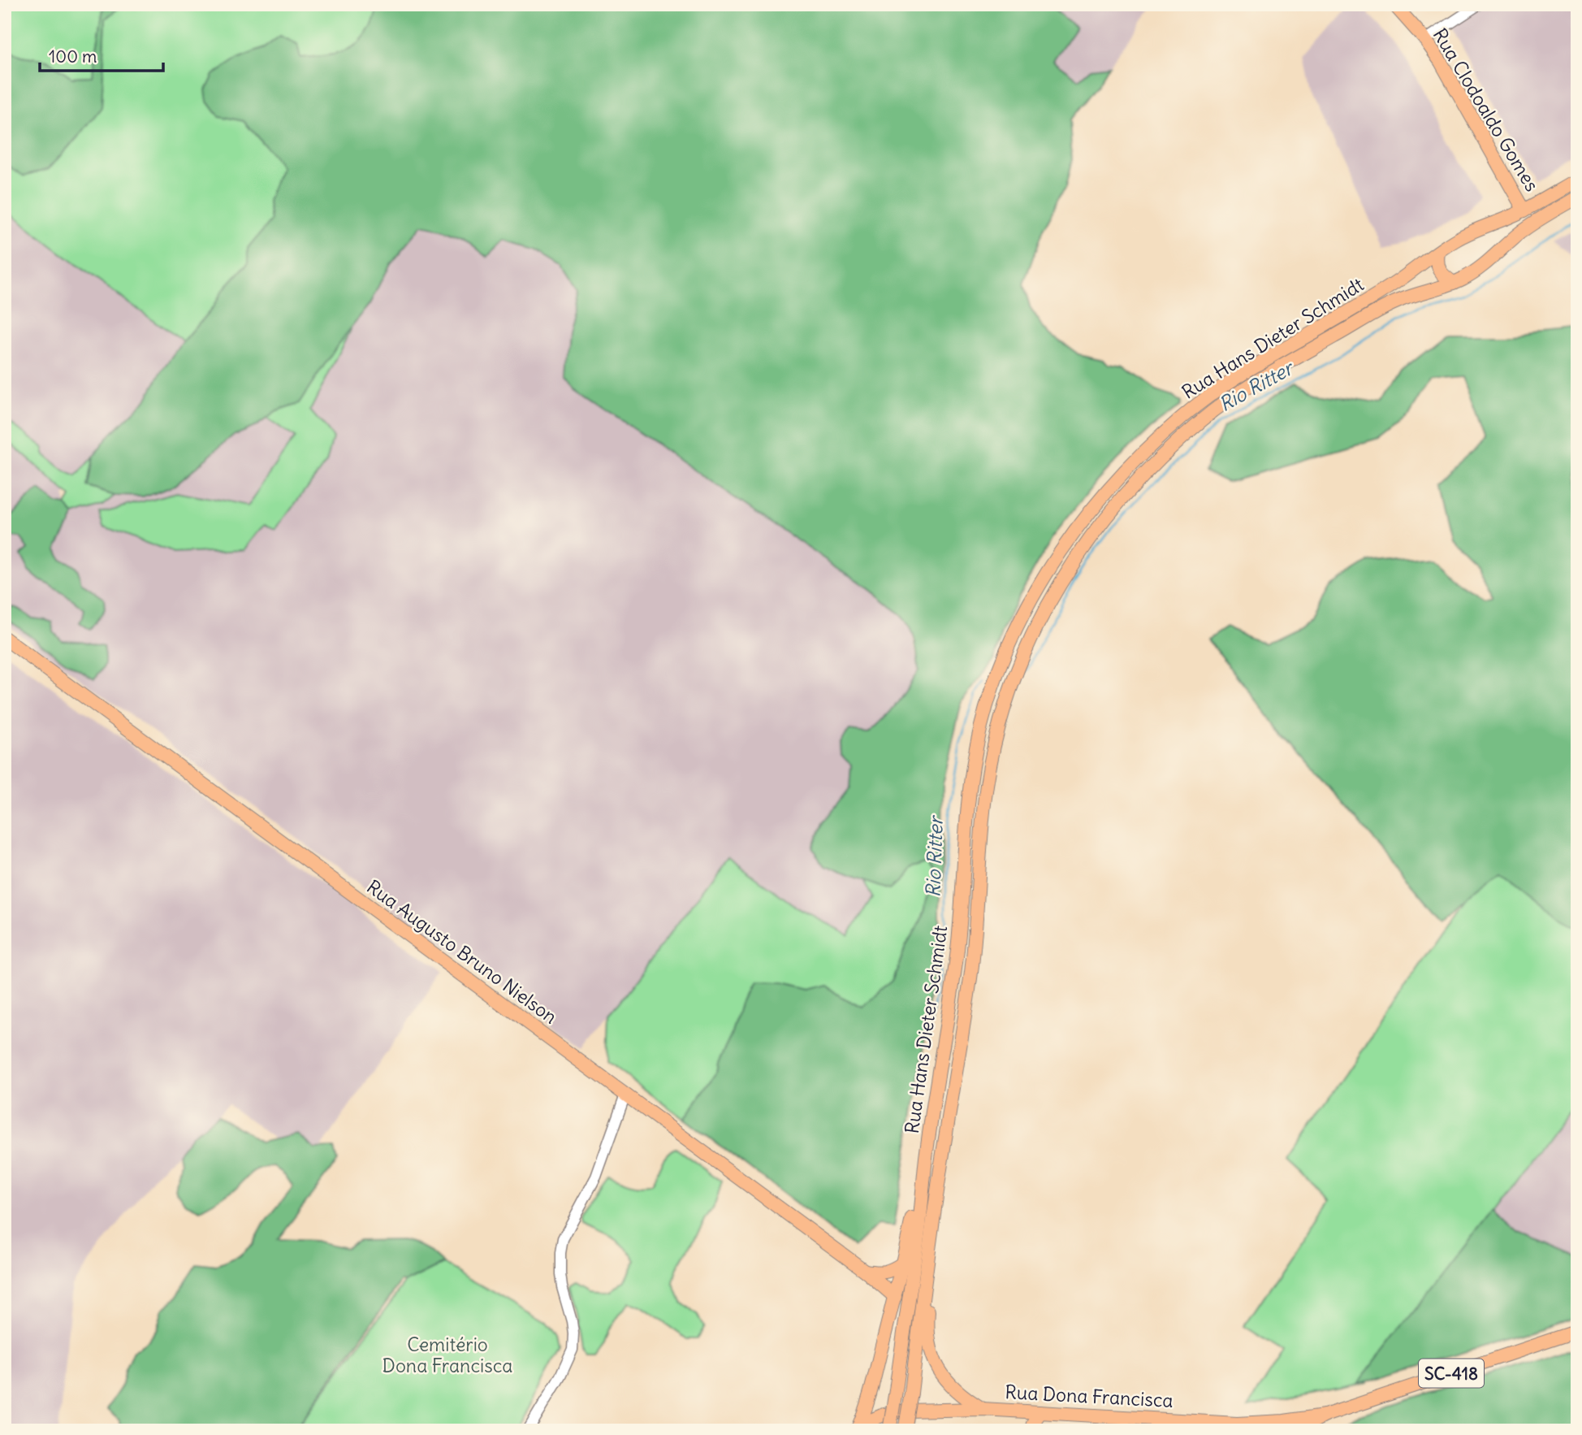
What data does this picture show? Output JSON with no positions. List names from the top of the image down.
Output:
{
  "streets": {
    "main road": [
      "Rua Clodoaldo Gomes",
      "Rua Hans Dieter Schmidt",
      "Rua Augusto Bruno Nielson",
      "SC-418",
      "Rua Dona Francisca"
    ]
  },
  "crossings": [
    ["Rua Clodoaldo Gomes", "Rua Hans Dieter Schmidt"]
  ],
  "water": ["Rio Ritter"],
  "parks": ["Cemitério Dona Francisca"],
  "scale_bar": "100 m"
}
